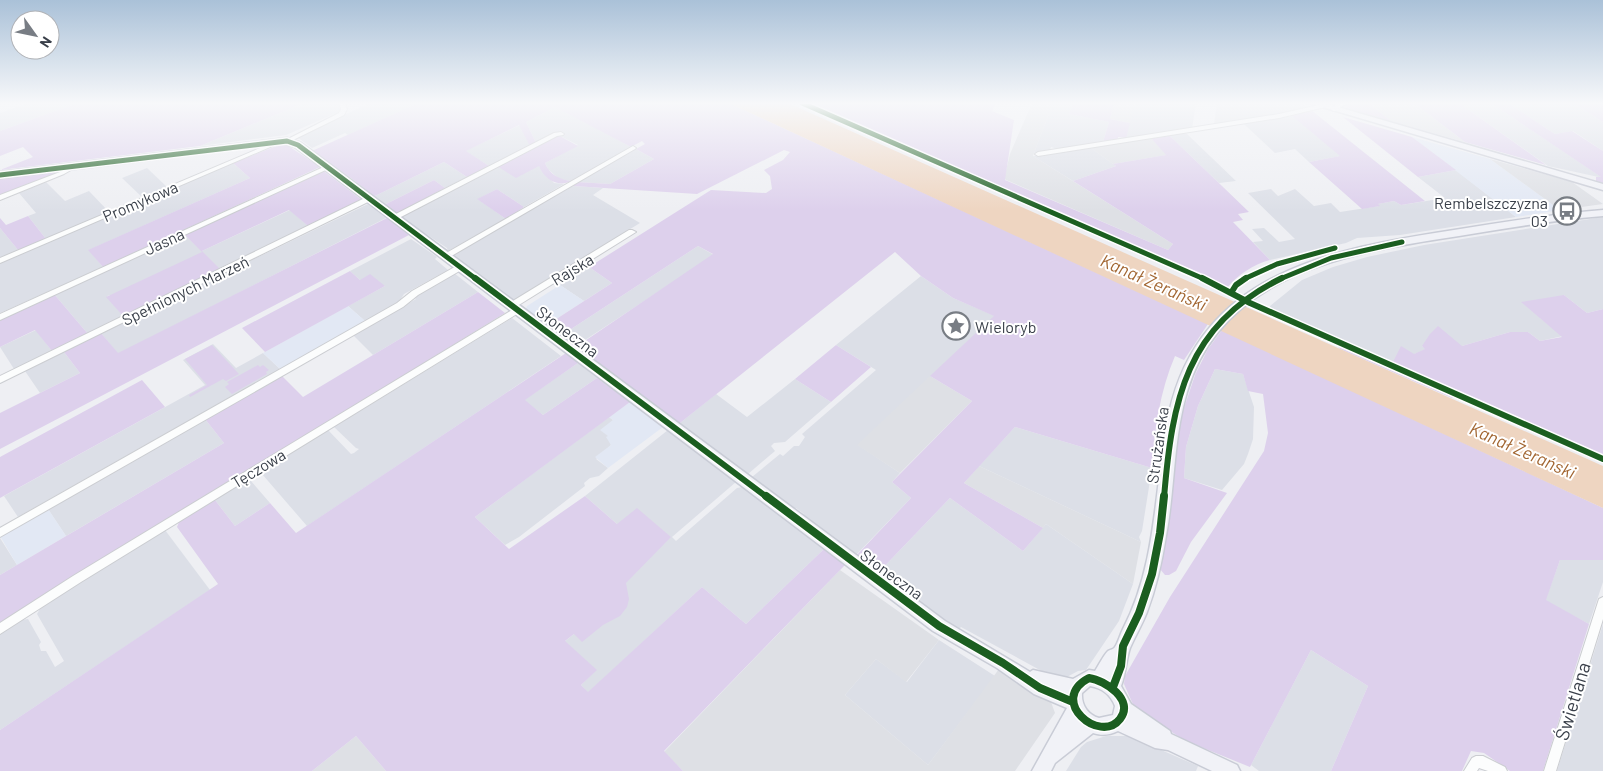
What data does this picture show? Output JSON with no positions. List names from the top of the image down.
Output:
{
  "streets": {
    "street": [
      "Promykowa",
      "Jasna",
      "Rajska",
      "Spełnionych Marzeń",
      "Słoneczna",
      "Strużańska",
      "Tęczowa",
      "Świetlana"
    ]
  },
  "crossings": [
    ["Promykowa", "Słoneczna"],
    ["Jasna", "Słoneczna"],
    ["Rajska", "Słoneczna"],
    ["Rajska", "Tęczowa"],
    ["Spełnionych Marzeń", "Słoneczna"],
    ["Słoneczna", "Strużańska"],
    ["Słoneczna", "Tęczowa"]
  ],
  "water": ["Kanał Żerański"],
  "places": {
    "bus stop": ["Rembelszczyzna 03"],
    "place": ["Wieloryb"]
  },
  "north": "bottom right"
}
